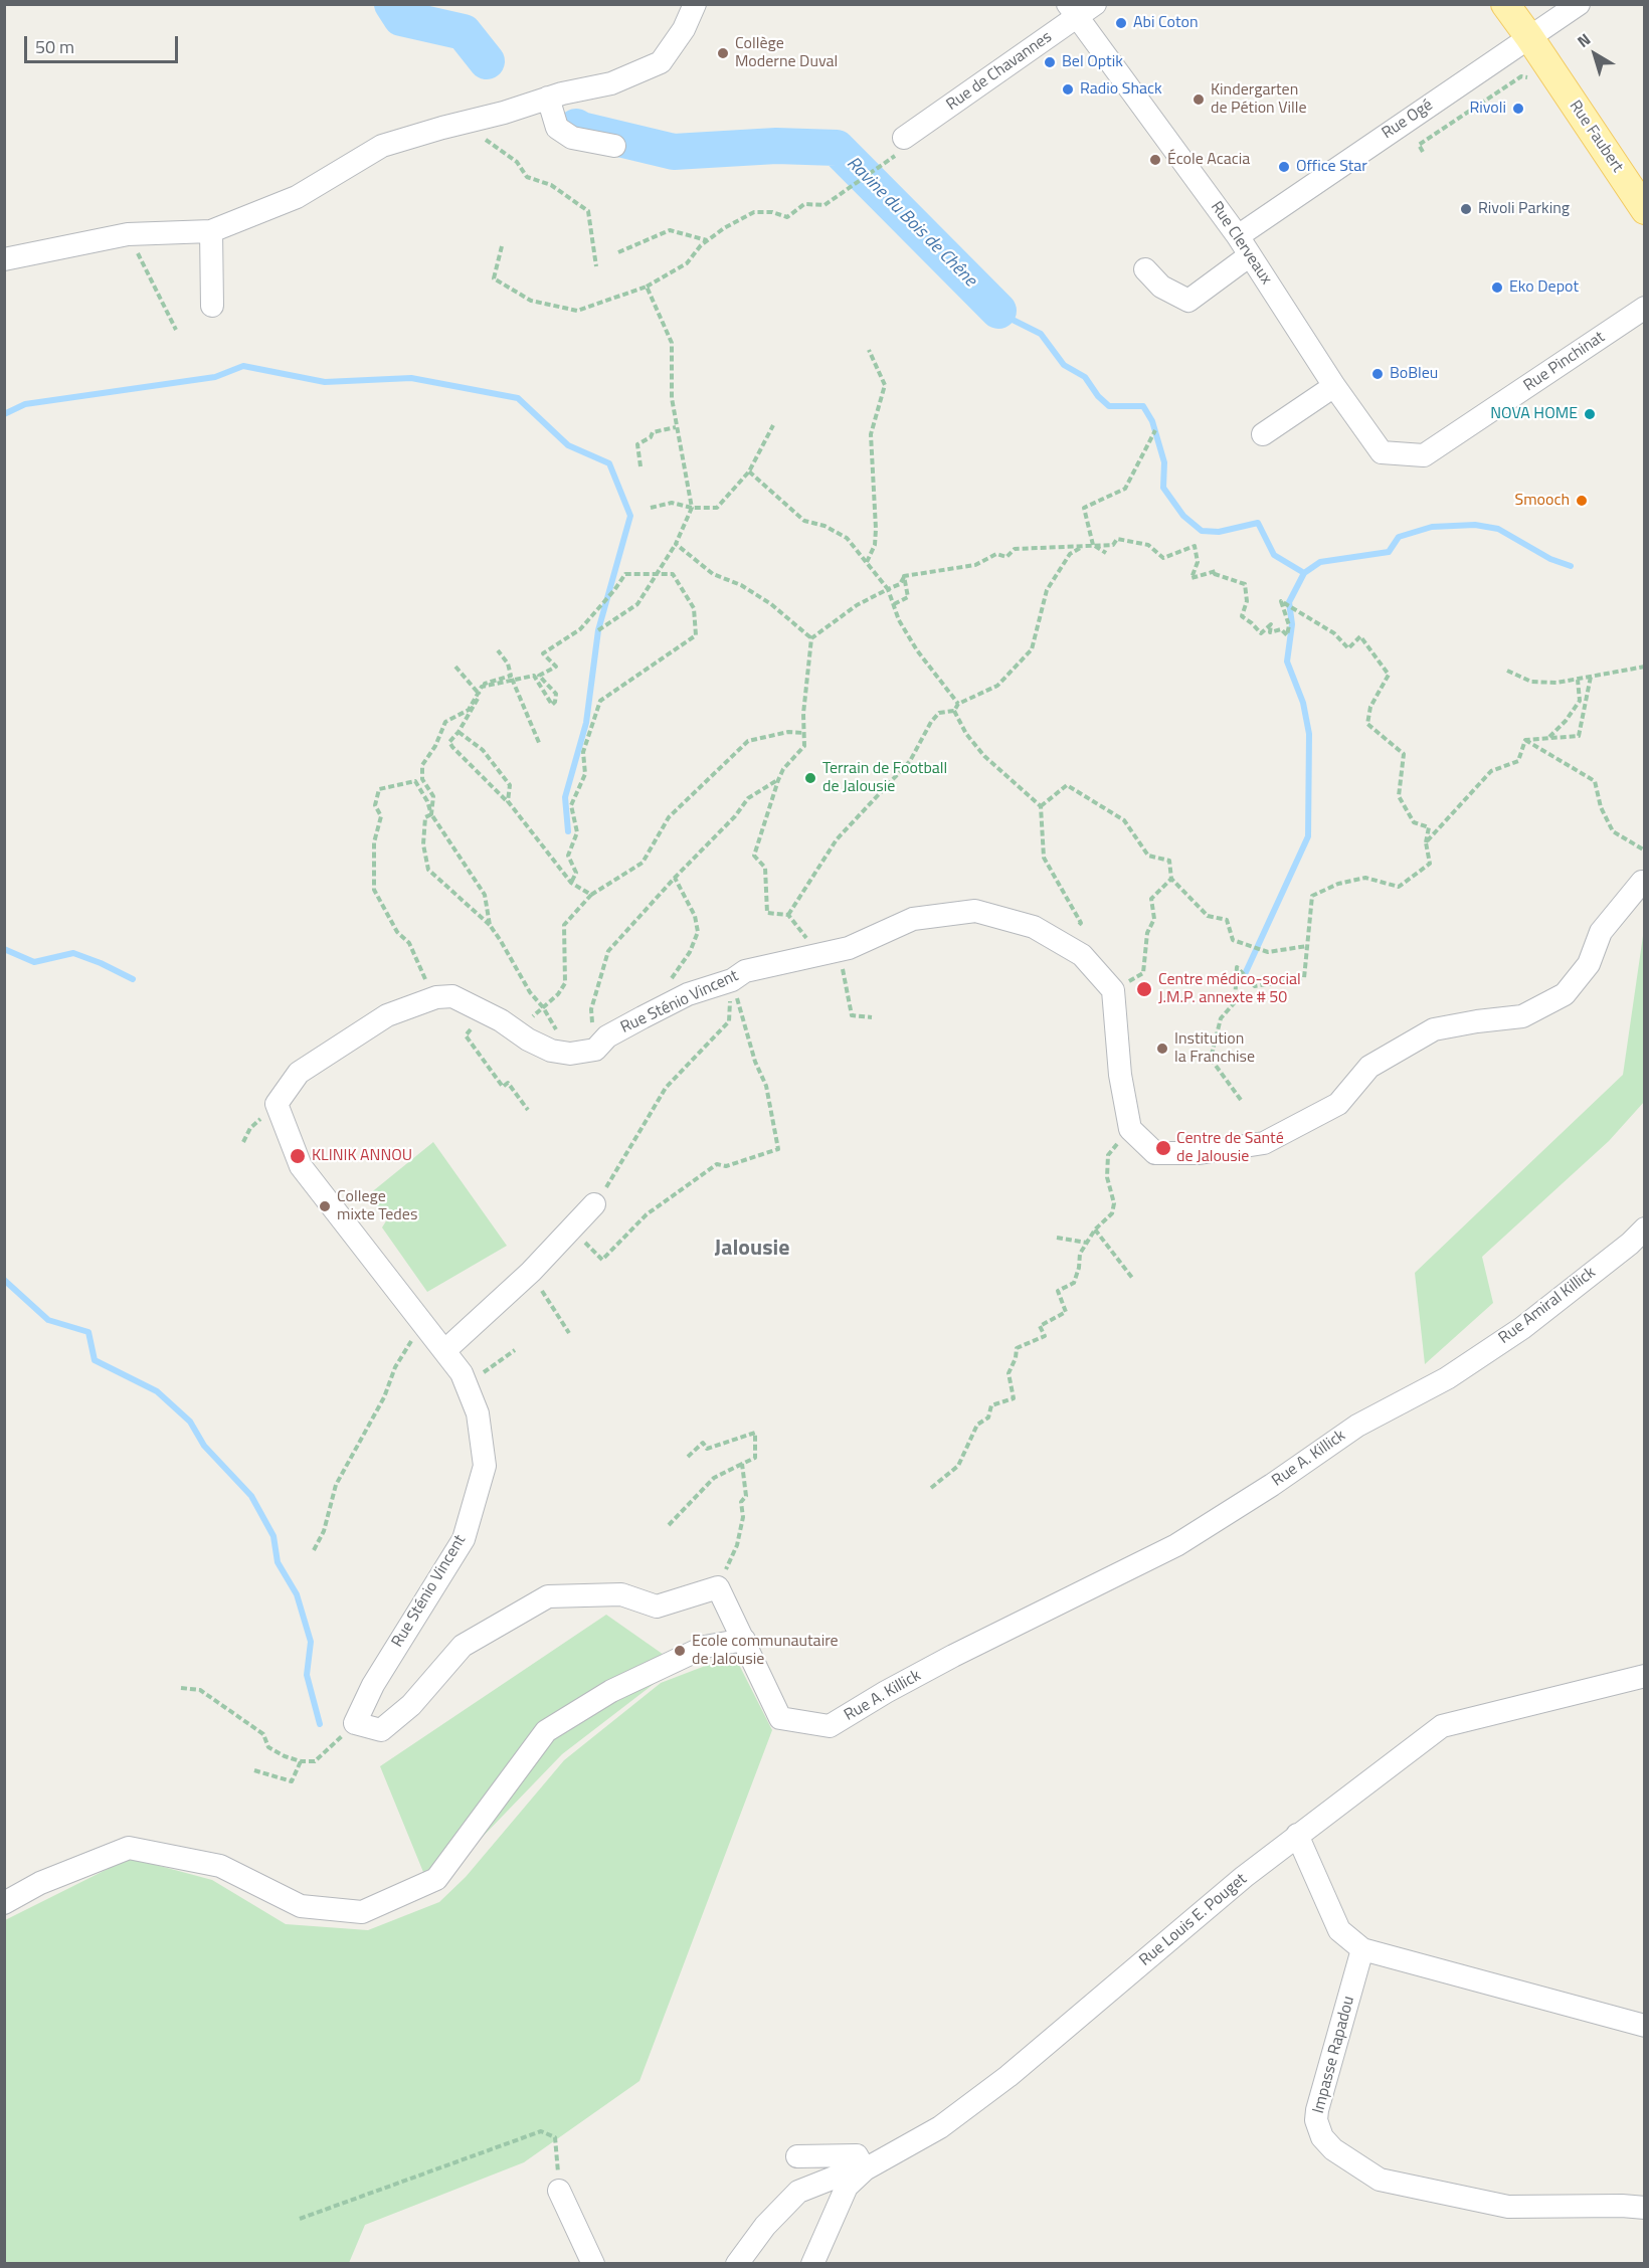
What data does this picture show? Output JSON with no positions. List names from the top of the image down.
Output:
{
  "streets": {
    "main road": ["Rue Faubert"],
    "street": [
      "Rue de Chavannes",
      "Rue Ogé",
      "Rue Clerveaux",
      "Rue Pinchinat",
      "Rue Sténio Vincent",
      "Rue Amiral Killick",
      "Rue A. Killick",
      "Rue Louis E. Pouget",
      "Impasse Rapadou"
    ]
  },
  "crossings": [
    ["Rue de Chavannes", "Rue Clerveaux"],
    ["Rue Ogé", "Rue Faubert"],
    ["Rue Ogé", "Rue Clerveaux"],
    ["Rue Clerveaux", "Rue Pinchinat"],
    ["Rue Amiral Killick", "Rue A. Killick"]
  ],
  "districts": ["Jalousie"],
  "water": ["Ravine du Bois de Chêne"],
  "places": [
    "Abi Coton",
    "Collège Moderne Duval",
    "Bel Optik",
    "Radio Shack",
    "Kindergarten de Pétion Ville",
    "Rivoli",
    "École Acacia",
    "Office Star",
    "Rivoli Parking",
    "Eko Depot",
    "BoBleu",
    "NOVA HOME",
    "Smooch",
    "Terrain de Football de Jalousie",
    "Centre médico-social J.M.P. annexte # 50",
    "Institution la Franchise",
    "Centre de Santé de Jalousie",
    "KLINIK ANNOU",
    "College mixte Tedes",
    "Ecole communautaire de Jalousie"
  ],
  "scale_bar": "50 m",
  "north": "top left"
}
